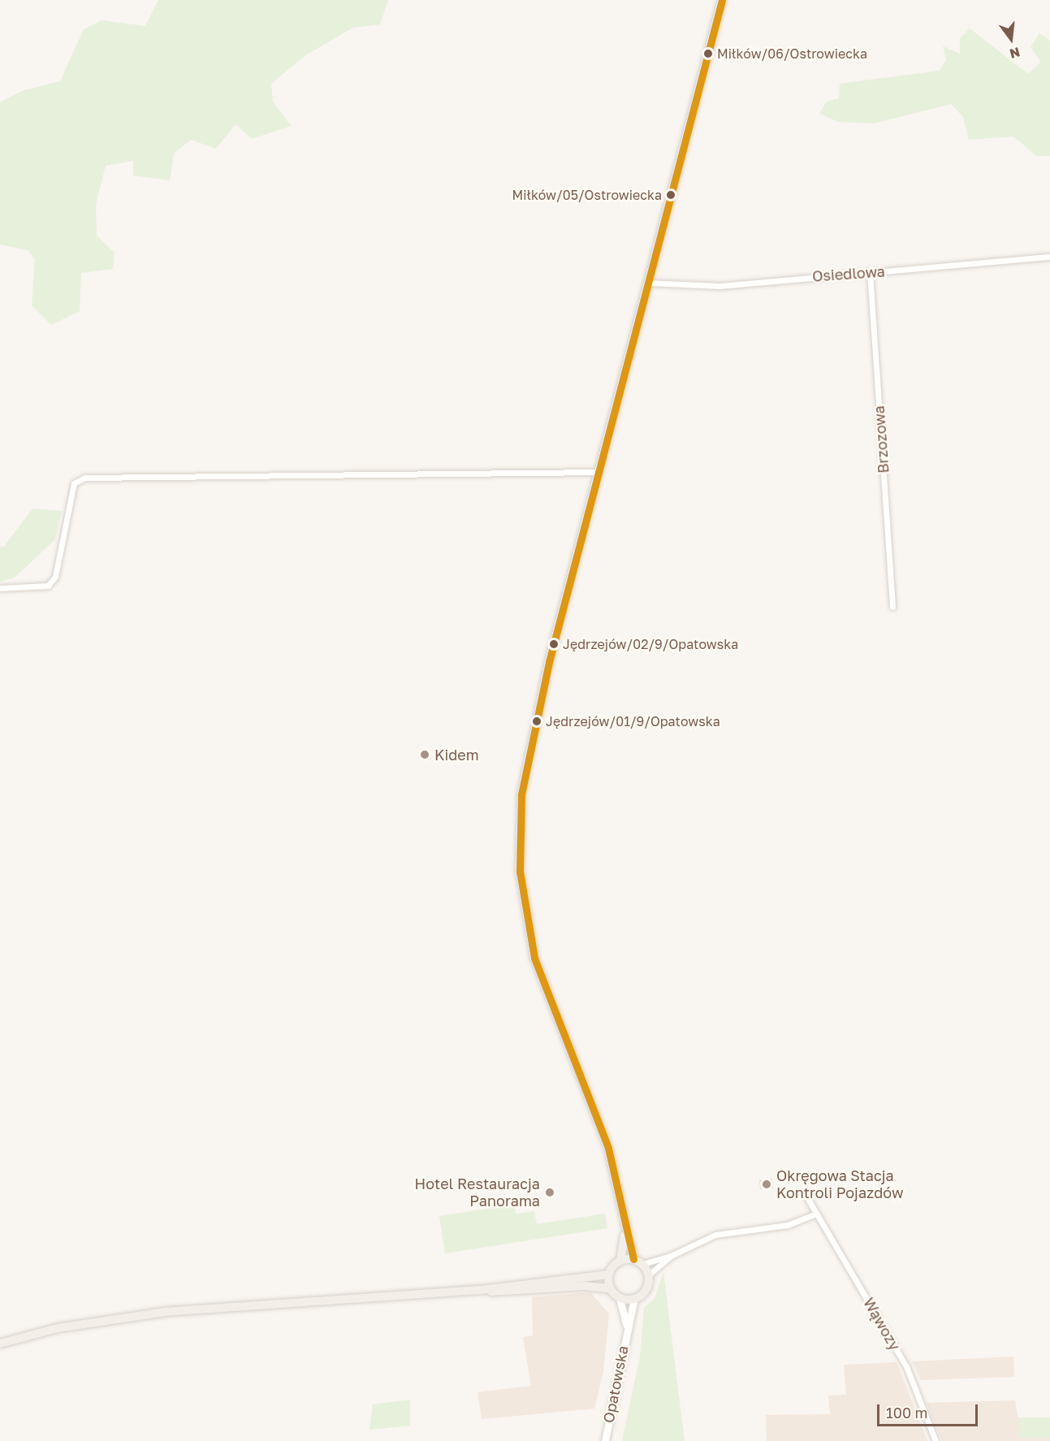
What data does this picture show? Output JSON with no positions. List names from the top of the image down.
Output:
{
  "streets": {
    "street": [
      "Osiedlowa",
      "Brzozowa",
      "Wąwozy",
      "Opatowska"
    ]
  },
  "crossings": [
    ["Osiedlowa", "Brzozowa"]
  ],
  "places": [
    "Miłków/06/Ostrowiecka",
    "Miłków/05/Ostrowiecka",
    "Jędrzejów/02/9/Opatowska",
    "Jędrzejów/01/9/Opatowska",
    "Kidem",
    "Okręgowa Stacja Kontroli Pojazdów",
    "Hotel Restauracja Panorama"
  ],
  "scale_bar": "100 m",
  "north": "bottom"
}
